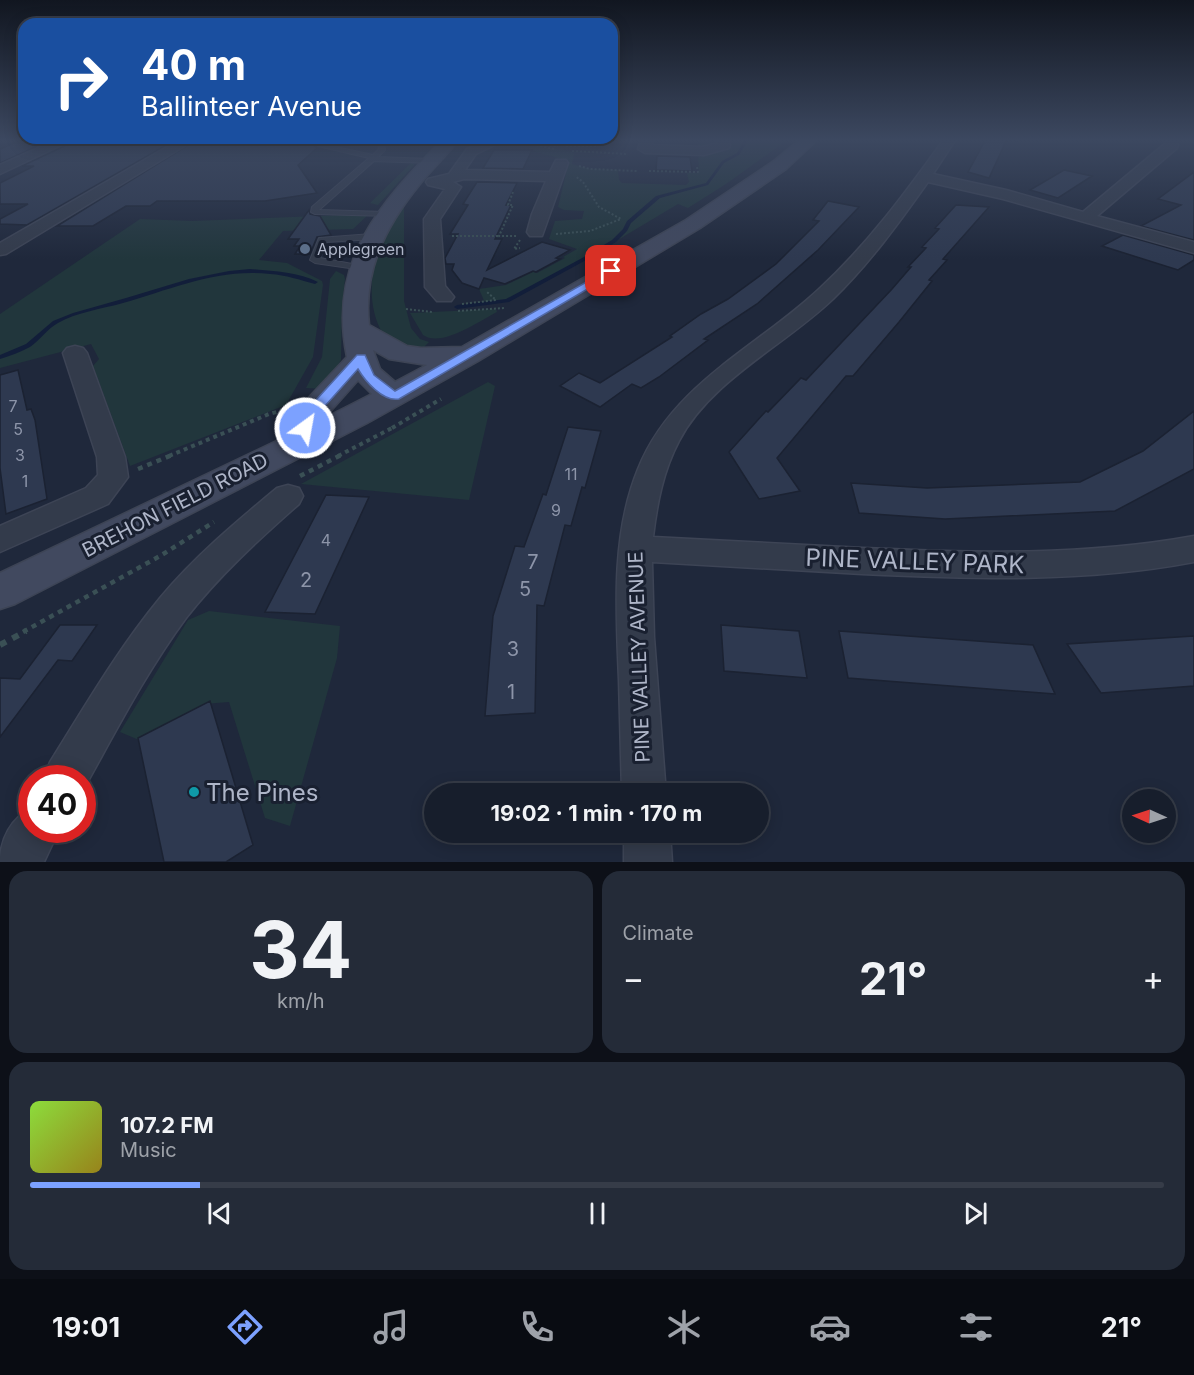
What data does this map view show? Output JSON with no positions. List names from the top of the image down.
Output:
{
  "streets": {
    "main road": ["BREHON FIELD ROAD"],
    "street": ["PINE VALLEY PARK", "PINE VALLEY AVENUE"]
  },
  "crossings": [
    ["PINE VALLEY PARK", "PINE VALLEY AVENUE"]
  ],
  "places": ["Applegreen", "The Pines"],
  "house_numbers": [
    "7",
    "5",
    "3",
    "11",
    "1",
    "9",
    "4",
    "7",
    "2",
    "5",
    "3",
    "1"
  ],
  "north": "left",
  "page": {
    "turn": ["40 m", "Ballinteer Avenue"],
    "limit": "40",
    "trip": "19:02 · 1 min · 170 m",
    "tile": [
      ["34", "km/h"],
      "Climate"
    ],
    "heat": ["−", "21°", "+"],
    "song": ["107.2 FM", "Music"],
    "tabs": ["19:01", "21°"]
  }
}
